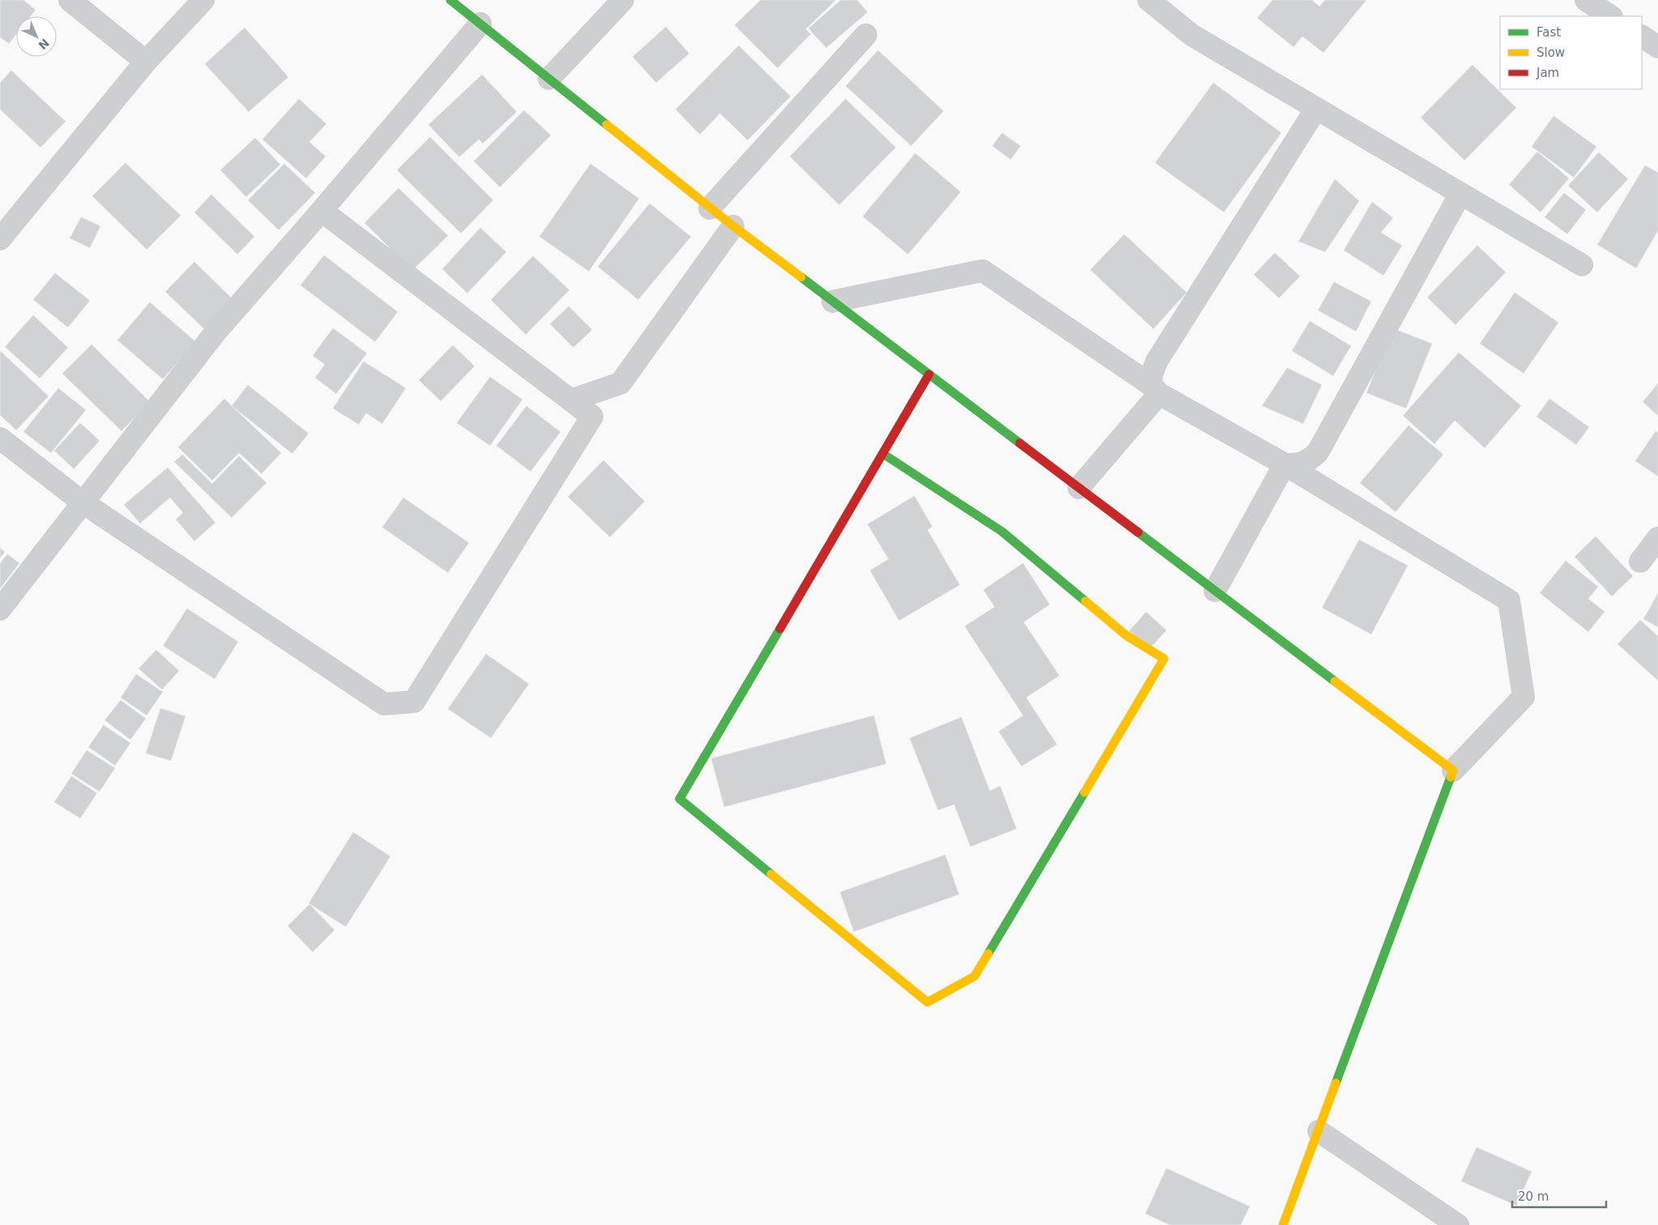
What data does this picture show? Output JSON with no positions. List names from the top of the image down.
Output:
{
  "legend": ["Fast", "Slow", "Jam"],
  "scale_bar": "20 m",
  "north": "bottom right"
}
